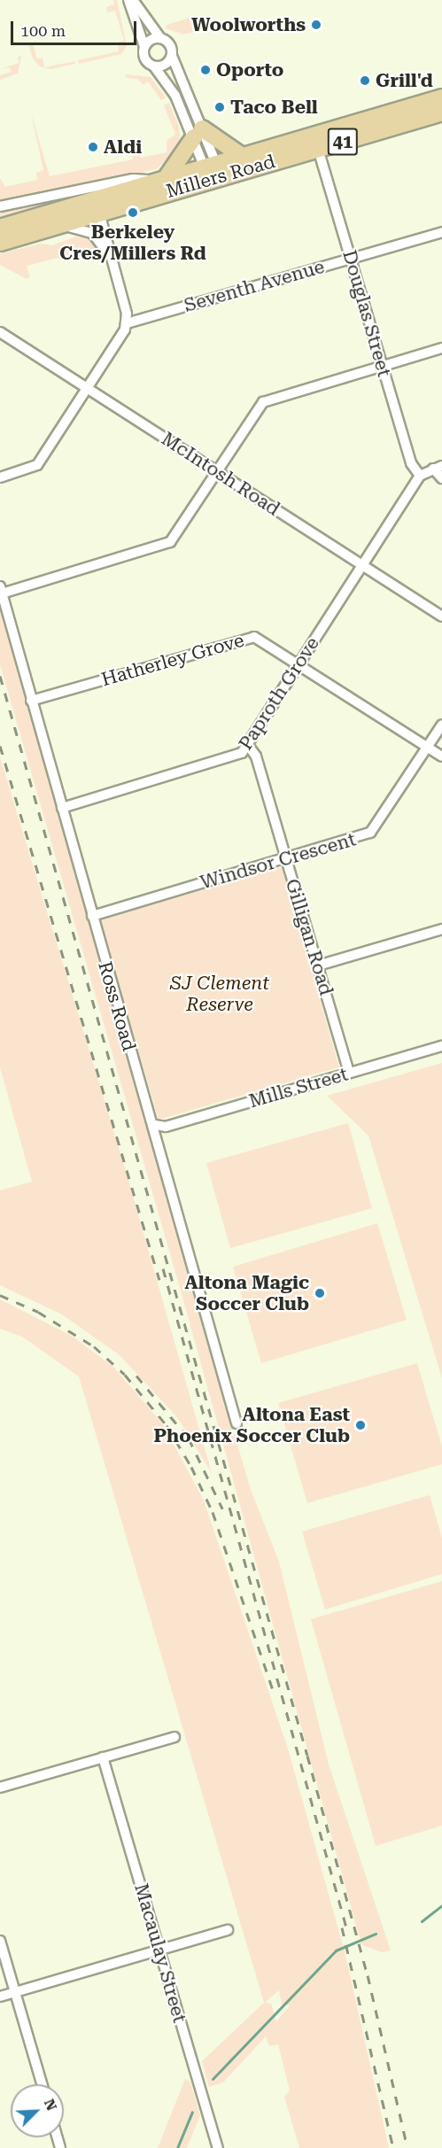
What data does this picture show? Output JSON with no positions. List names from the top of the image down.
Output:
{
  "streets": {
    "main road": ["41", "Millers Road"],
    "street": [
      "Seventh Avenue",
      "Douglas Street",
      "McIntosh Road",
      "Hatherley Grove",
      "Paproth Grove",
      "Windsor Crescent",
      "Gilligan Road",
      "Ross Road",
      "Mills Street",
      "Macaulay Street"
    ]
  },
  "crossings": [
    ["Millers Road", "Douglas Street"],
    ["Seventh Avenue", "Douglas Street"],
    ["Douglas Street", "Paproth Grove"],
    ["McIntosh Road", "Paproth Grove"],
    ["Hatherley Grove", "Paproth Grove"],
    ["Hatherley Grove", "Windsor Crescent"],
    ["Hatherley Grove", "Ross Road"],
    ["Paproth Grove", "Gilligan Road"],
    ["Paproth Grove", "Ross Road"],
    ["Windsor Crescent", "Gilligan Road"],
    ["Windsor Crescent", "Ross Road"],
    ["Gilligan Road", "Mills Street"],
    ["Ross Road", "Mills Street"]
  ],
  "parks": ["SJ Clement Reserve"],
  "places": [
    "Woolworths",
    "Oporto",
    "Grill'd",
    "Taco Bell",
    "Aldi",
    "Berkeley Cres/Millers Rd",
    "Altona Magic Soccer Club",
    "Altona East Phoenix Soccer Club"
  ],
  "scale_bar": "100 m",
  "north": "top right"
}
